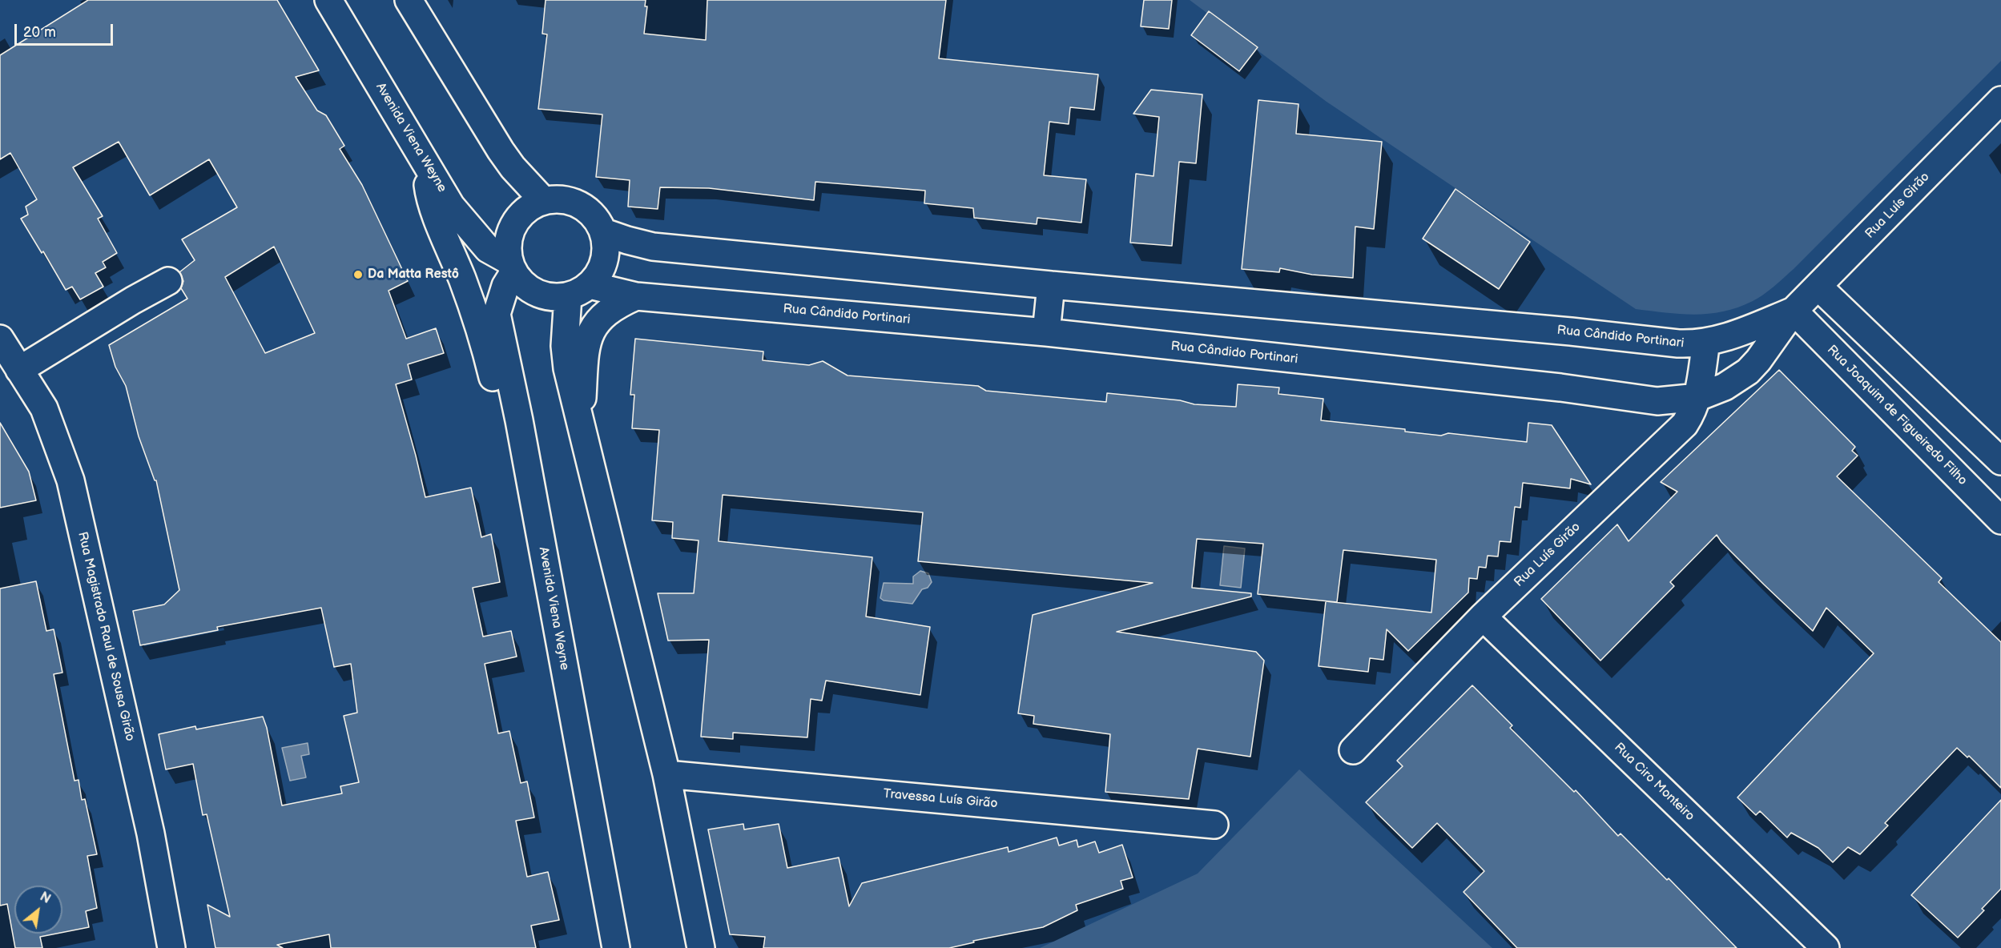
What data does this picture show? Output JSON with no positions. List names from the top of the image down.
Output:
{
  "streets": {
    "street": [
      "Avenida Viena Weyne",
      "Rua Luís Girão",
      "Rua Cândido Portinari",
      "Rua Joaquim de Figueiredo Filho",
      "Rua Magistrado Raul de Sousa Girão",
      "Rua Ciro Monteiro",
      "Travessa Luís Girão"
    ]
  },
  "crossings": [
    ["Avenida Viena Weyne", "Rua Cândido Portinari"],
    ["Rua Luís Girão", "Rua Cândido Portinari"],
    ["Rua Luís Girão", "Rua Joaquim de Figueiredo Filho"],
    ["Rua Luís Girão", "Rua Ciro Monteiro"],
    ["Rua Cândido Portinari", "Rua Joaquim de Figueiredo Filho"]
  ],
  "places": ["Da Matta Restô"],
  "scale_bar": "20 m",
  "north": "top right"
}
